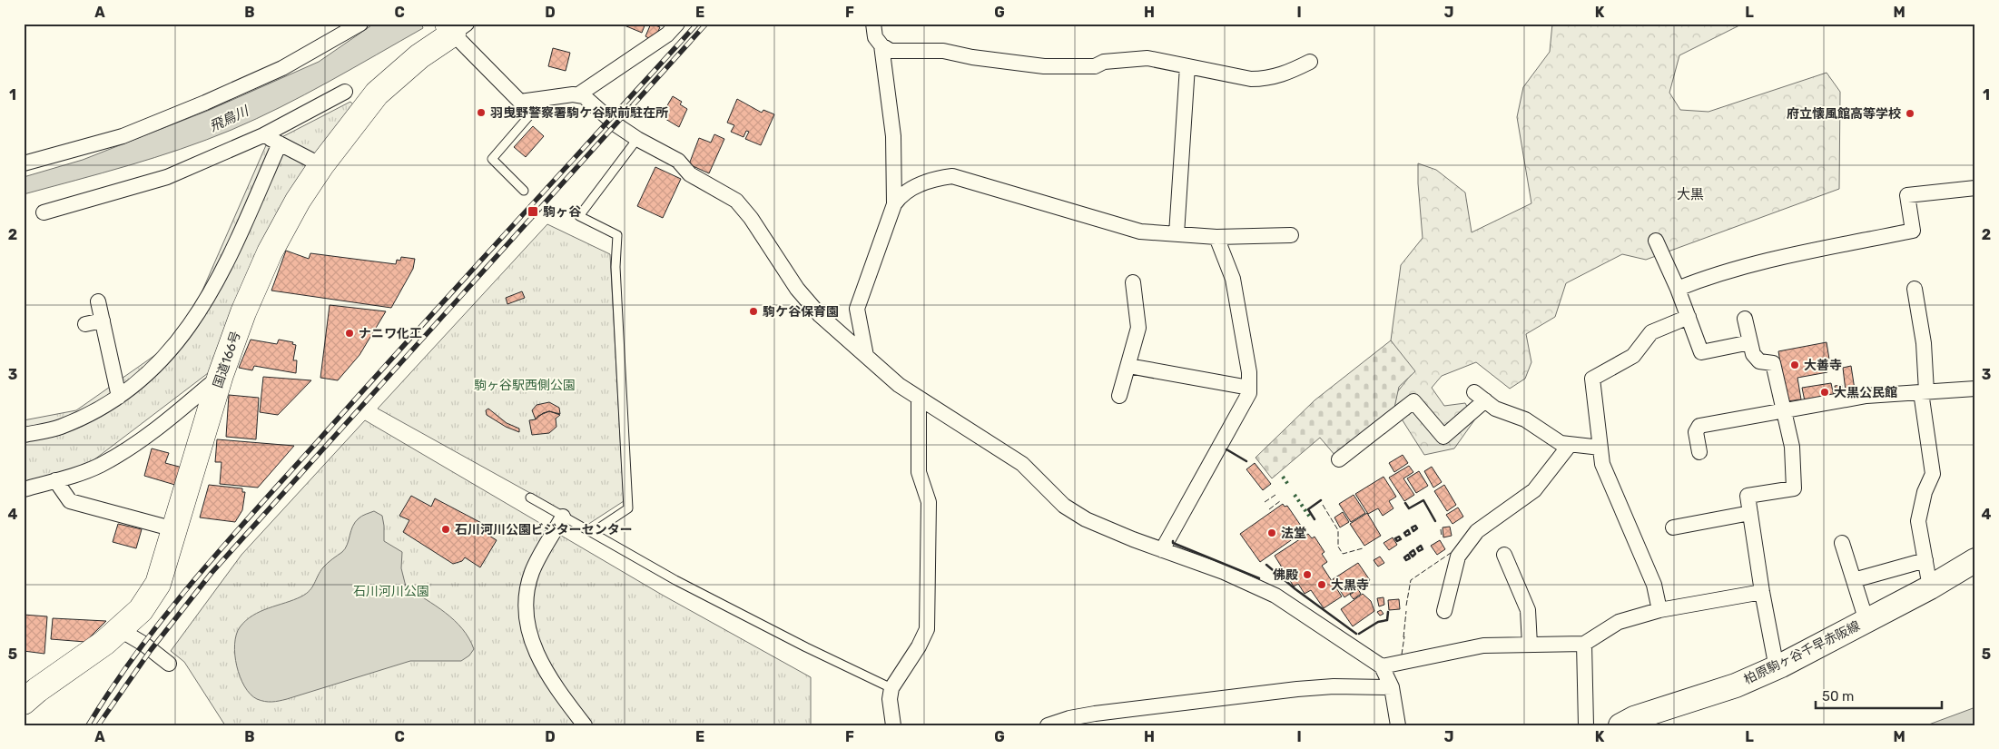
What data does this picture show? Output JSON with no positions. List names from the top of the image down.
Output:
{
  "streets": {
    "highway": ["国道166号"],
    "main road": ["柏原駒ヶ谷千早赤阪線"]
  },
  "districts": ["大黒"],
  "water": ["飛鳥川"],
  "parks": ["駒ヶ谷駅西側公園", "石川河川公園"],
  "places": {
    "other": [
      "羽曳野警察署駒ケ谷駅前駐在所",
      "府立懐風館高等学校",
      "駒ケ谷保育園",
      "ナニワ化工",
      "大善寺",
      "大黒公民館",
      "石川河川公園ビジターセンター",
      "法堂",
      "佛殿",
      "大黒寺"
    ],
    "transit": ["駒ヶ谷"]
  },
  "scale_bar": "50 m",
  "grid": {
    "columns": [
      "A",
      "B",
      "C",
      "D",
      "E",
      "F",
      "G",
      "H",
      "I",
      "J",
      "K",
      "L",
      "M"
    ],
    "rows": [
      "1",
      "2",
      "3",
      "4",
      "5"
    ]
  }
}
